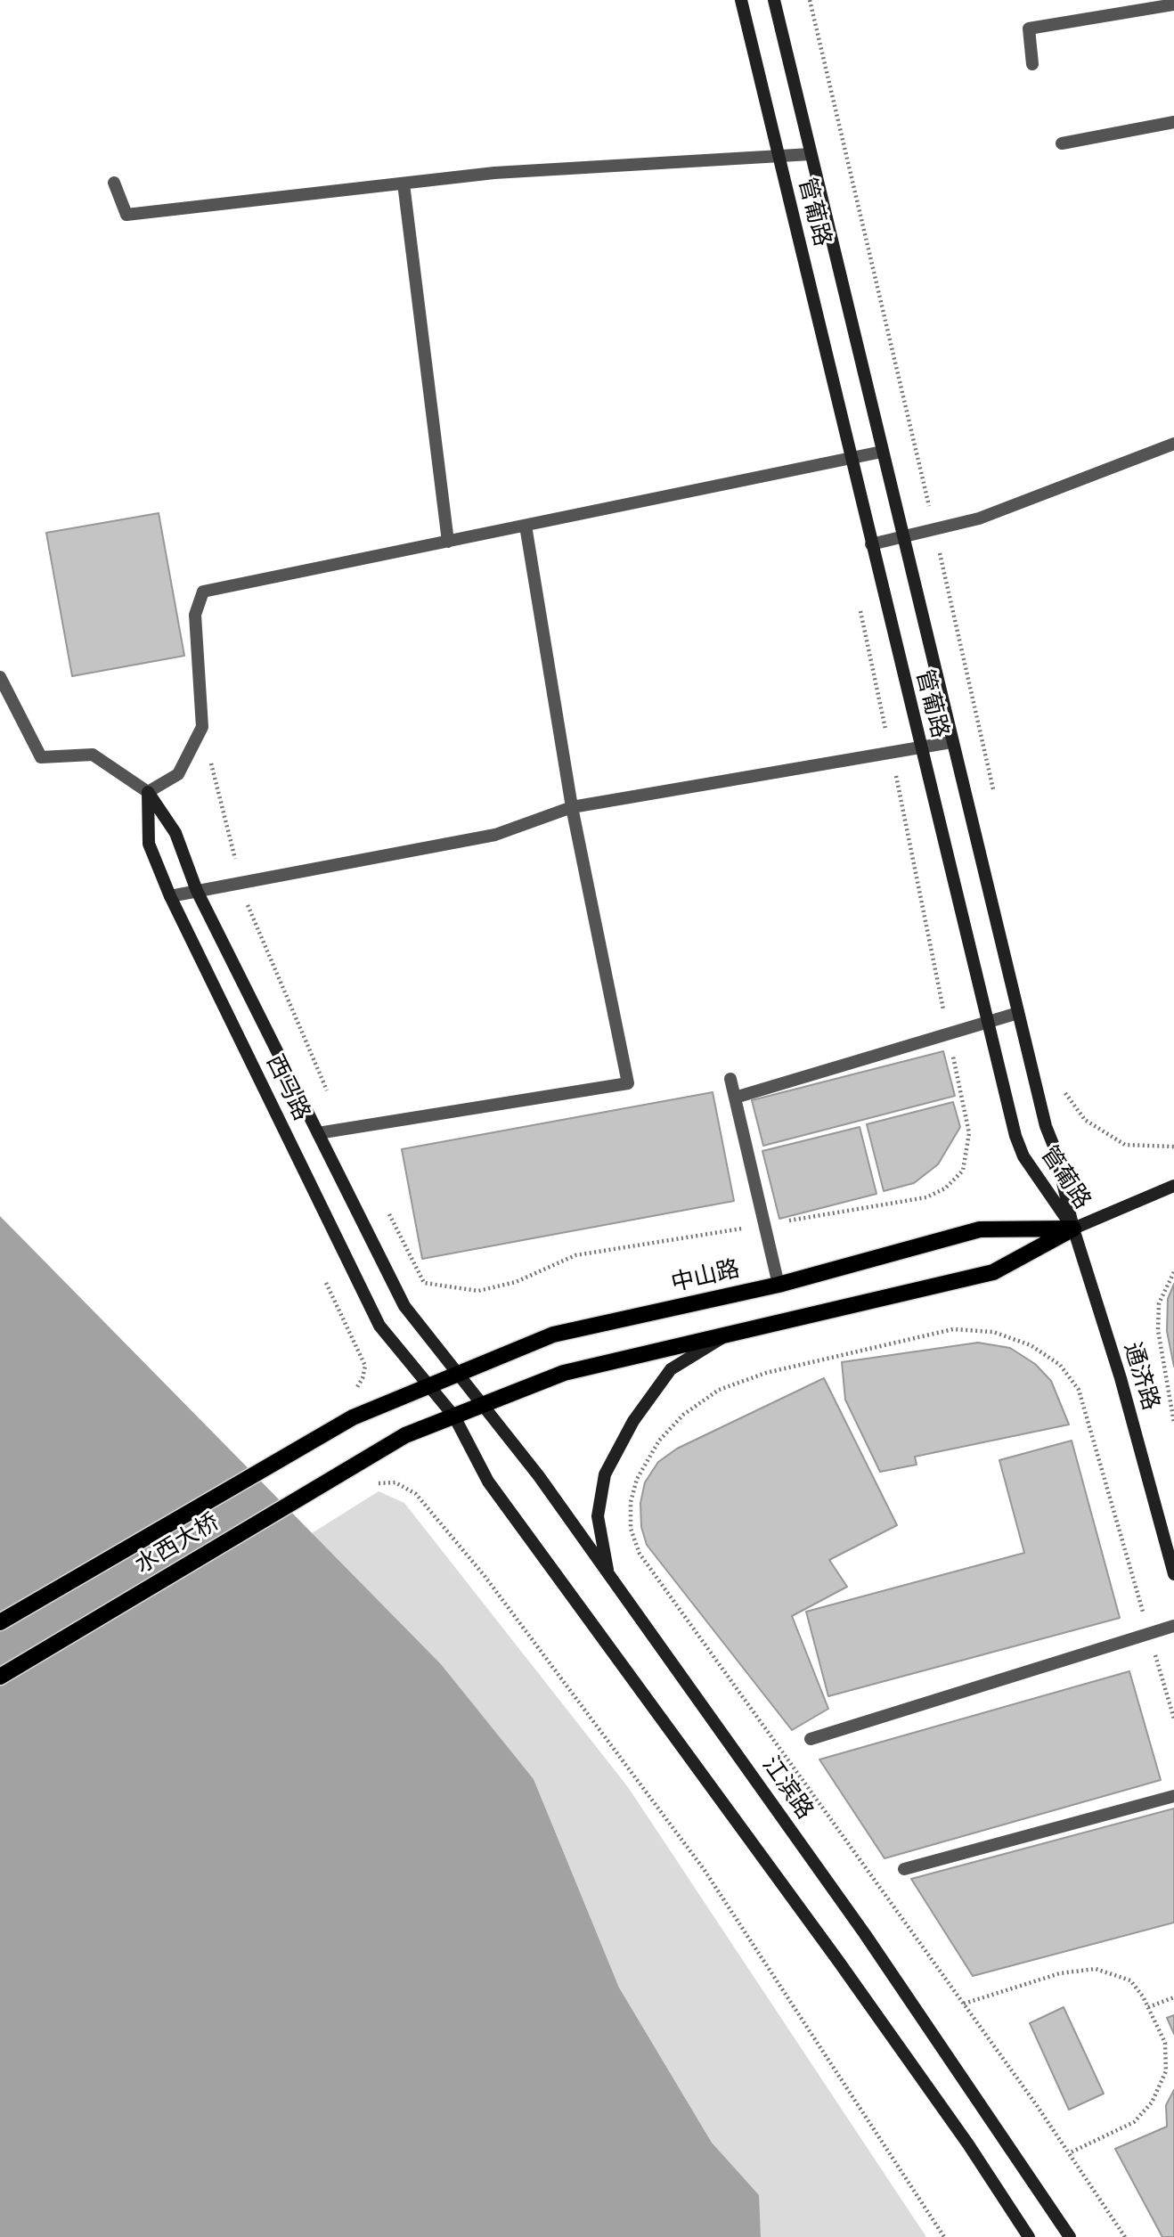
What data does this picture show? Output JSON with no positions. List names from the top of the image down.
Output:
{
  "streets": {
    "main road": ["中山路", "水西大桥"],
    "street": [
      "管葡路",
      "西马路",
      "通济路",
      "江滨路"
    ]
  },
  "crossings": [
    ["管葡路", "中山路"],
    ["管葡路", "通济路"],
    ["西马路", "中山路"],
    ["西马路", "江滨路"],
    ["中山路", "通济路"],
    ["中山路", "水西大桥"],
    ["中山路", "江滨路"]
  ]
}
